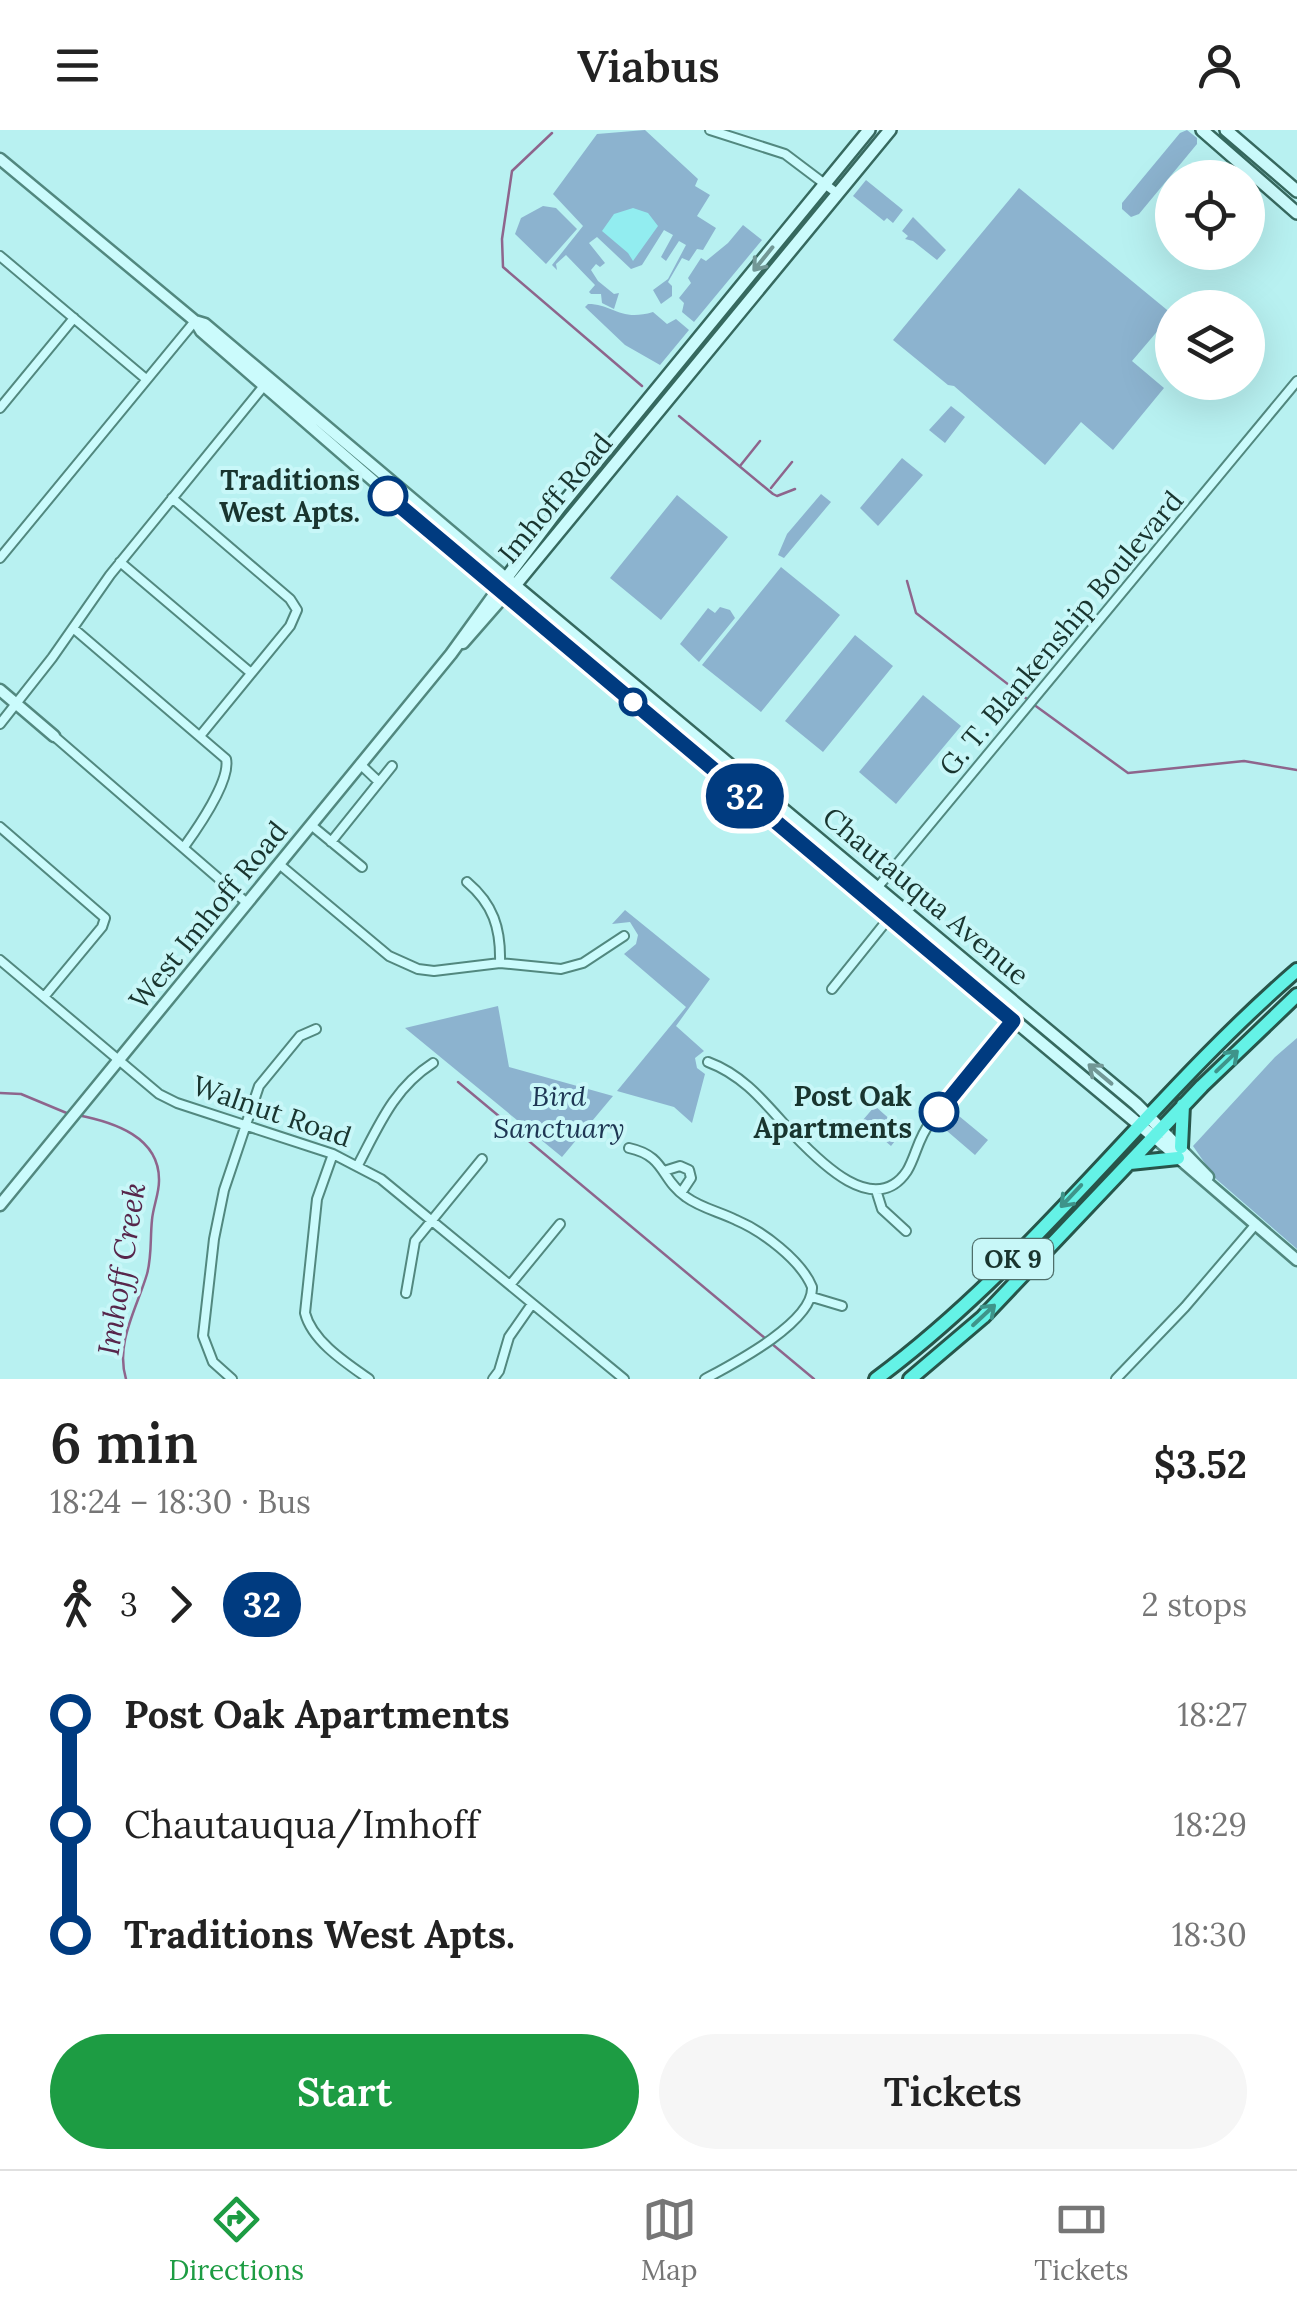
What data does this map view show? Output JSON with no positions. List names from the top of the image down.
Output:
{
  "streets": {
    "highway": ["OK 9"],
    "main road": ["Imhoff Road", "Chautauqua Avenue"],
    "street": ["G. T. Blankenship Boulevard", "West Imhoff Road", "Walnut Road"]
  },
  "crossings": [
    ["Imhoff Road", "Chautauqua Avenue"],
    ["Imhoff Road", "West Imhoff Road"],
    ["G. T. Blankenship Boulevard", "Chautauqua Avenue"],
    ["Chautauqua Avenue", "OK 9"],
    ["West Imhoff Road", "Walnut Road"]
  ],
  "water": ["Imhoff Creek"],
  "parks": ["Bird Sanctuary"],
  "places": ["Traditions West Apts.", "Post Oak Apartments"],
  "lines": ["bus line 32"],
  "page": {
    "header": "Viabus",
    "on_map": "32",
    "heading": ["6 min", "18:24 – 18:30 · Bus", "$3.52"],
    "legs": ["3", "32", "2 stops"],
    "list": [
      {
        "name": "Post Oak Apartments",
        "value": "18:27"
      },
      {
        "name": "Chautauqua/Imhoff",
        "value": "18:29"
      },
      {
        "name": "Traditions West Apts.",
        "value": "18:30"
      }
    ],
    "buttons": ["Start", "Tickets"],
    "tabs": ["Directions", "Map", "Tickets"]
  }
}
